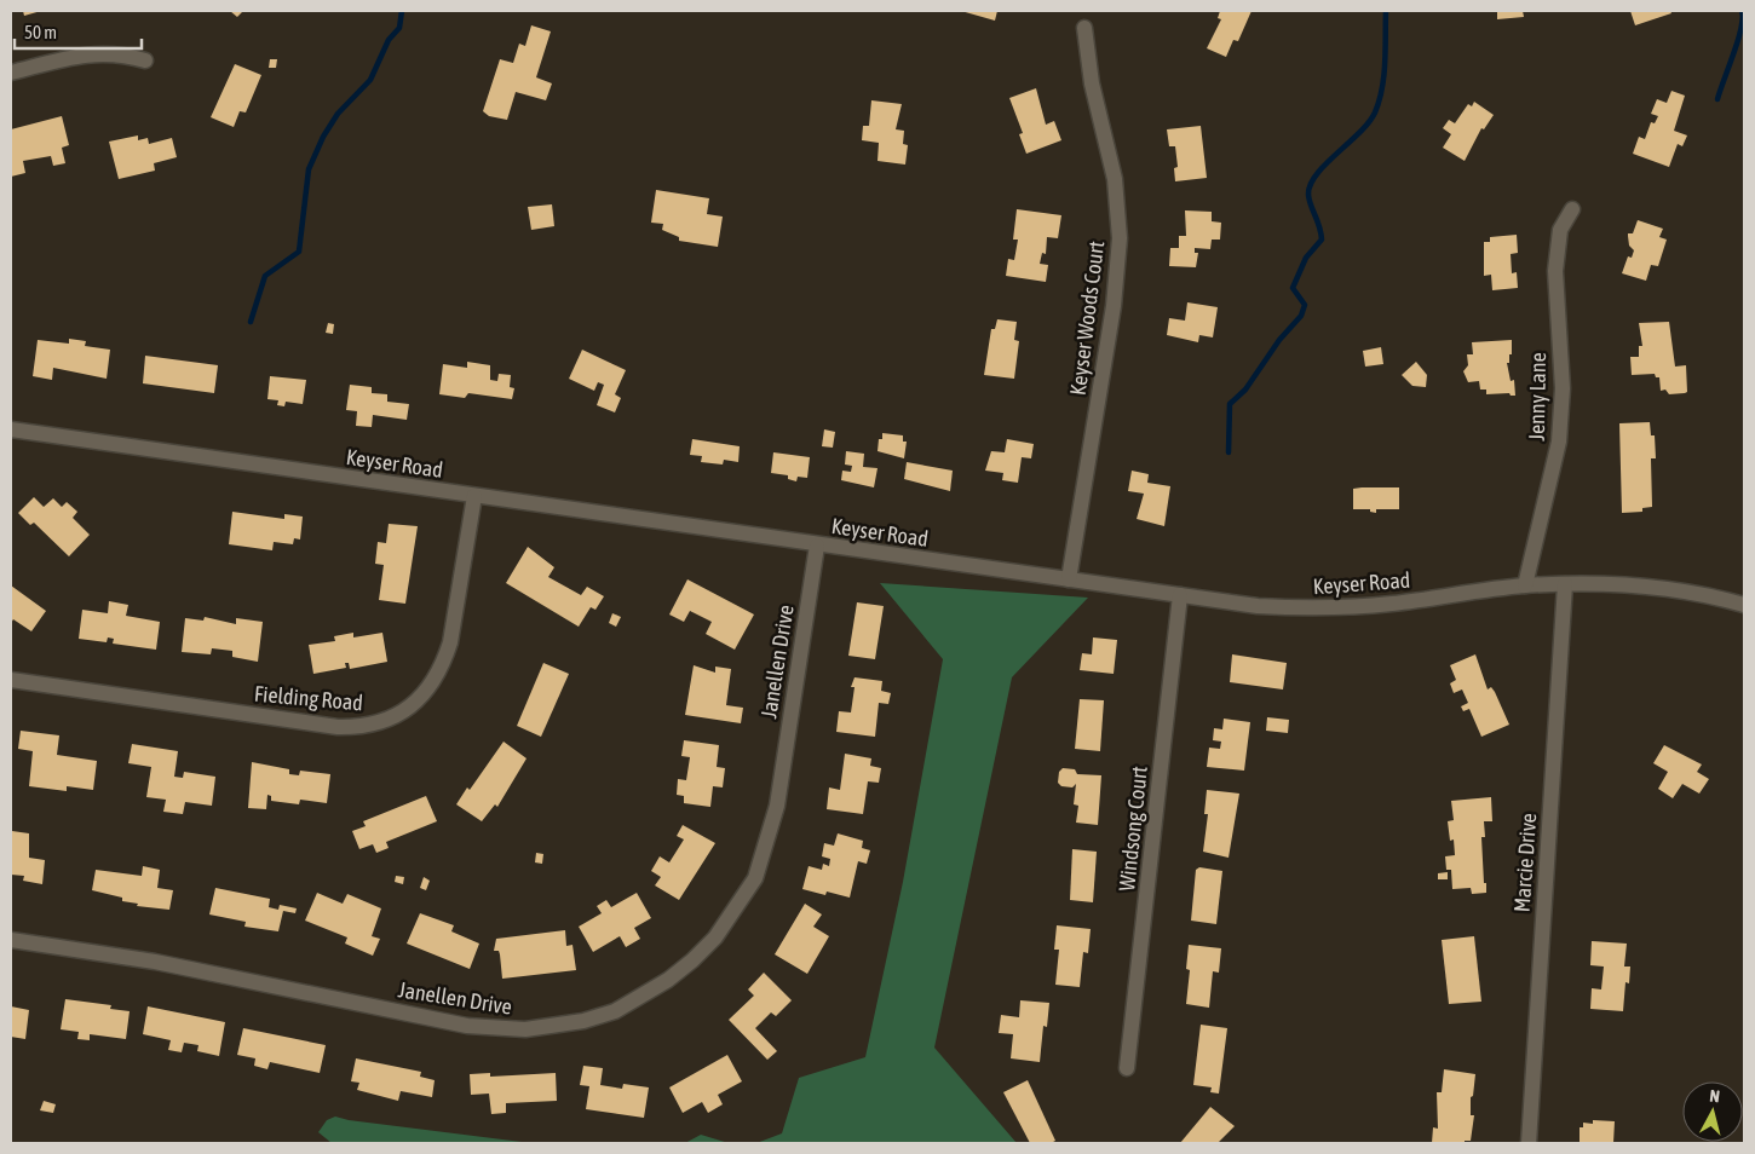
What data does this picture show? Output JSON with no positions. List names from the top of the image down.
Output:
{
  "streets": {
    "street": [
      "Keyser Woods Court",
      "Jenny Lane",
      "Keyser Road",
      "Janellen Drive",
      "Fielding Road",
      "Windsong Court",
      "Marcie Drive"
    ]
  },
  "crossings": [
    ["Keyser Woods Court", "Keyser Road"],
    ["Jenny Lane", "Keyser Road"],
    ["Keyser Road", "Janellen Drive"],
    ["Keyser Road", "Fielding Road"],
    ["Keyser Road", "Windsong Court"],
    ["Keyser Road", "Marcie Drive"]
  ],
  "scale_bar": "50 m",
  "north": "top"
}
